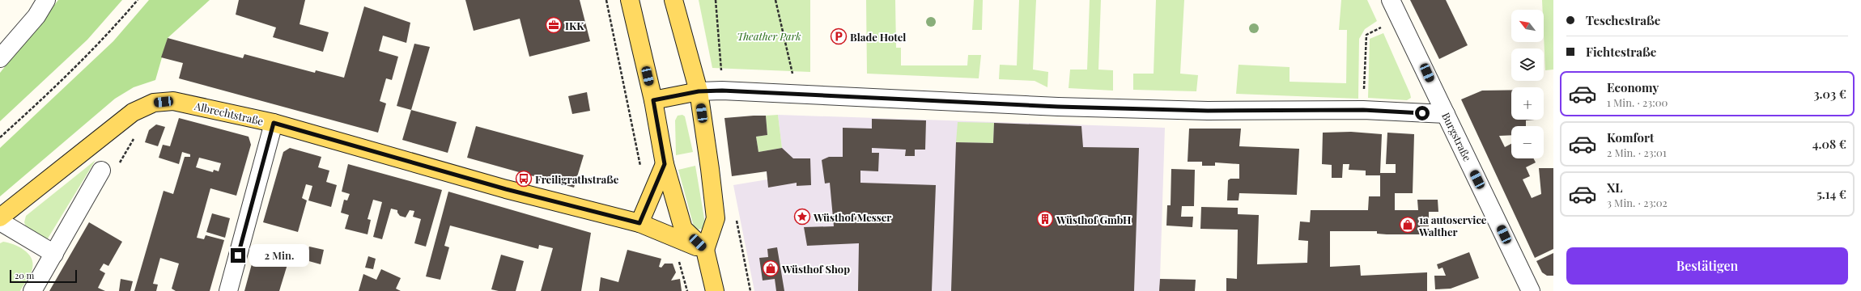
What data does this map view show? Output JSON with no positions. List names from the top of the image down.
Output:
{
  "streets": {
    "main road": ["Albrechtstraße"],
    "street": ["Burgstraße"]
  },
  "parks": ["Theather Park"],
  "places": {
    "office": ["IKK"],
    "parking": ["Blade Hotel"],
    "bus stop": ["Freiligrathstraße"],
    "place": ["Wüsthof Messer"],
    "building": ["Wüsthof GmbH"],
    "shop": ["1a autoservice Walther", "Wüsthof Shop"]
  },
  "scale_bar": "20 m",
  "north": "top left",
  "page": {
    "banner": ["Teschestraße", "Fichtestraße"],
    "map_buttons": ["+", "−"],
    "list": [
      {
        "name": "Economy",
        "note": "1 Min. · 23:00",
        "value": "3.03 €"
      },
      {
        "name": "Komfort",
        "note": "2 Min. · 23:01",
        "value": "4.08 €"
      },
      {
        "name": "XL",
        "note": "3 Min. · 23:02",
        "value": "5.14 €"
      }
    ],
    "buttons": "Bestätigen",
    "bubble": "2 Min.",
    "scale": "20 m"
  }
}
